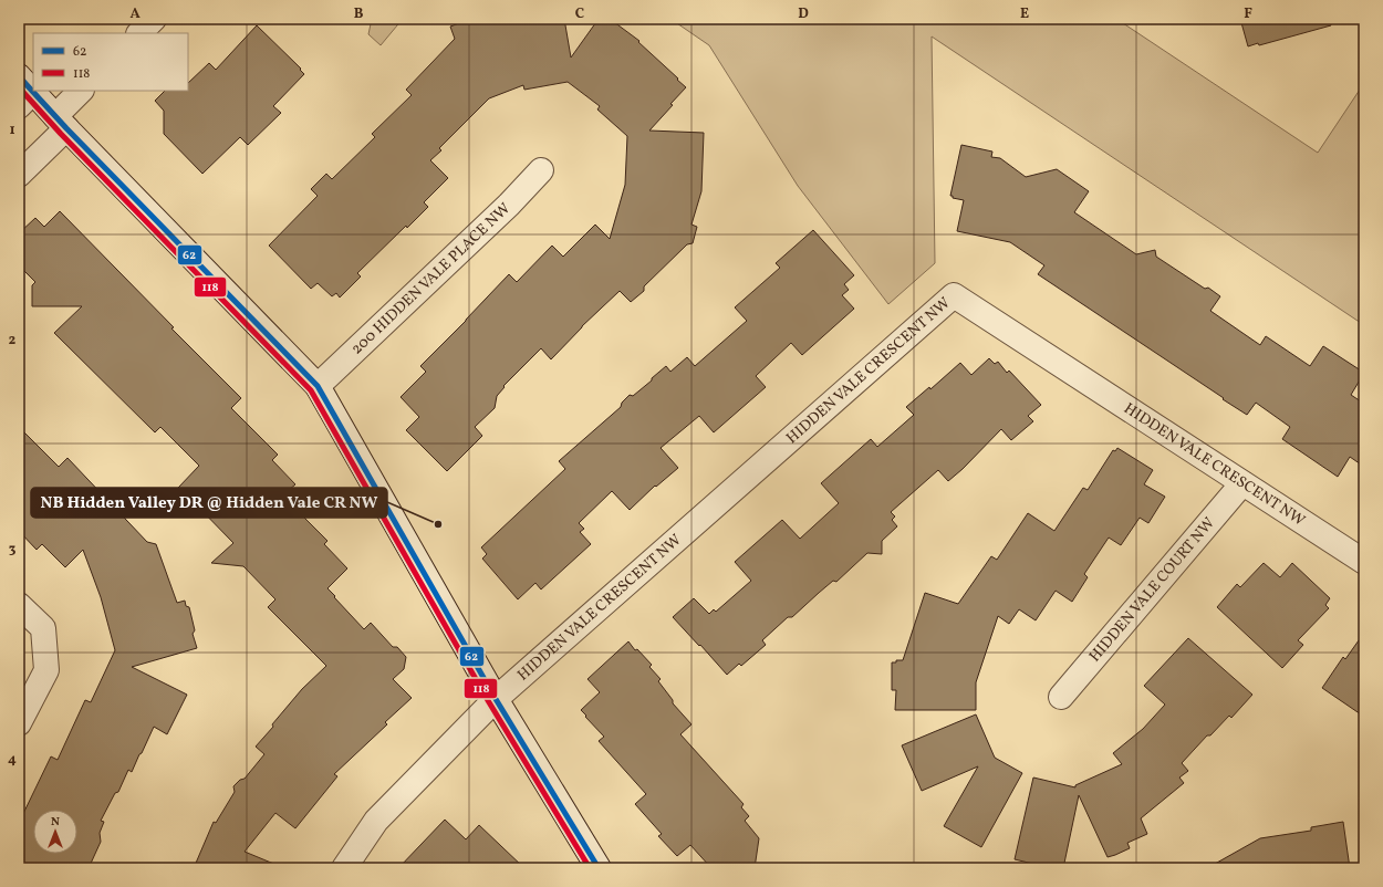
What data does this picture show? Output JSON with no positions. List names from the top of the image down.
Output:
{
  "streets": {
    "street": ["200 HIDDEN VALE PLACE NW", "HIDDEN VALE CRESCENT NW", "HIDDEN VALE COURT NW"]
  },
  "crossings": [
    ["HIDDEN VALE CRESCENT NW", "HIDDEN VALE COURT NW"]
  ],
  "places": ["NB Hidden Valley DR @ Hidden Vale CR NW"],
  "lines": ["transit line 62", "transit line 118"],
  "legend": ["62", "118"],
  "north": "top",
  "grid": {
    "columns": [
      "A",
      "B",
      "C",
      "D",
      "E",
      "F"
    ],
    "rows": [
      "1",
      "2",
      "3",
      "4"
    ]
  }
}
